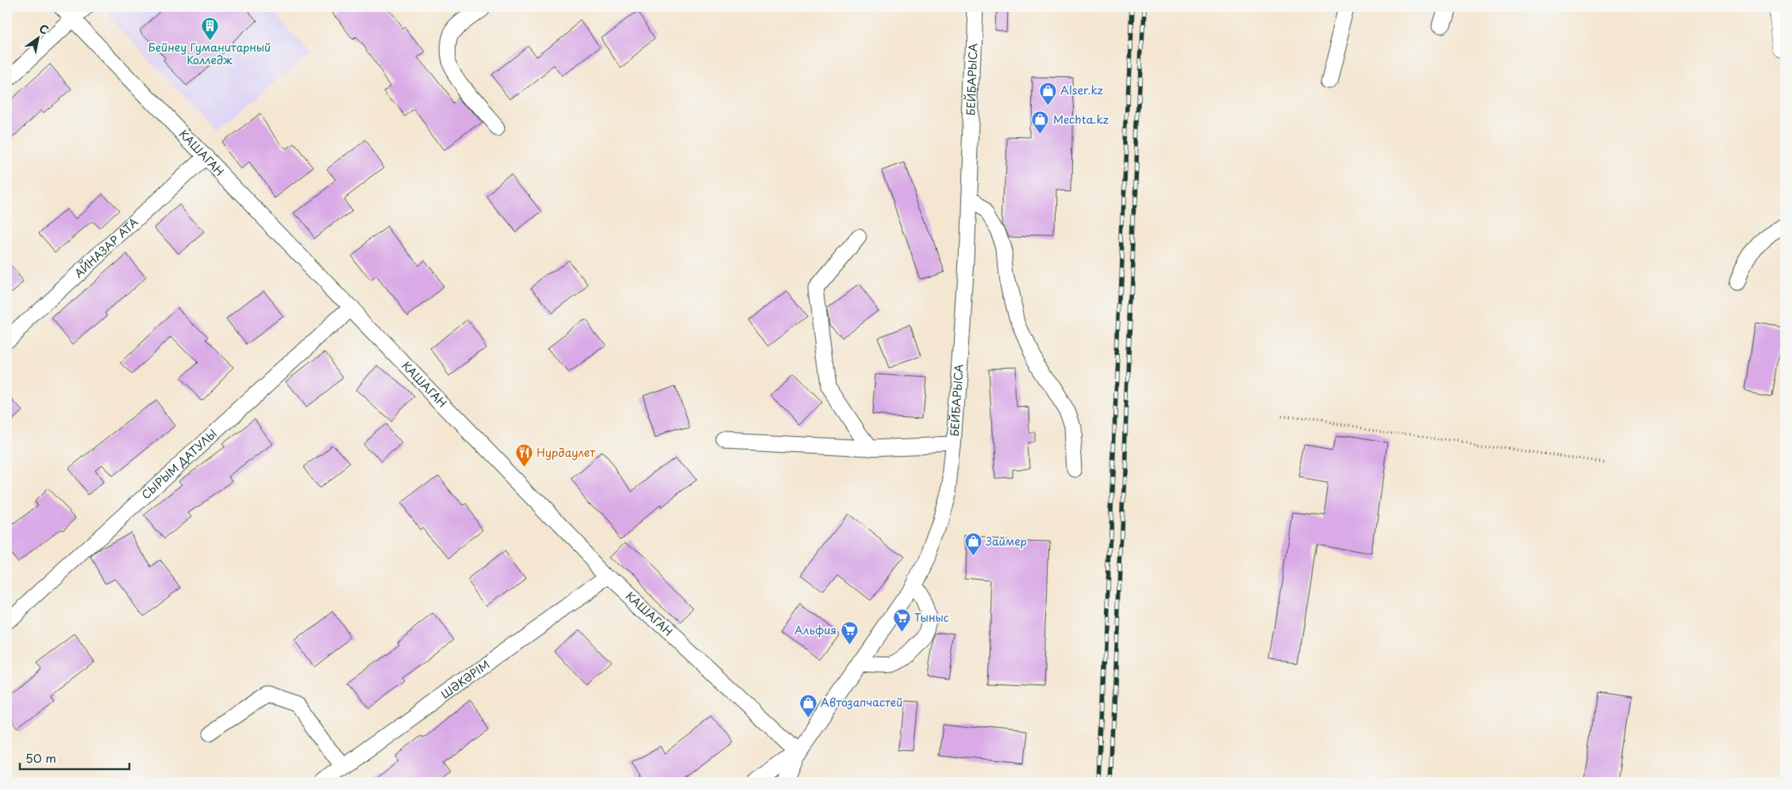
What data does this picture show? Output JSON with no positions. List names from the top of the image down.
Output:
{
  "streets": {
    "street": [
      "БЕЙБАРЫСА",
      "КАШАГАН",
      "АЙНАЗАР АТА",
      "СЫРЫМ ДАТУЛЫ",
      "ШӘКӘРІМ"
    ]
  },
  "crossings": [
    ["БЕЙБАРЫСА", "КАШАГАН"],
    ["КАШАГАН", "АЙНАЗАР АТА"],
    ["КАШАГАН", "СЫРЫМ ДАТУЛЫ"],
    ["КАШАГАН", "ШӘКӘРІМ"]
  ],
  "places": {
    "building": ["Бейнеу Гуманитарный Колледж"],
    "shop": [
      "Alser.kz",
      "Mechta.kz",
      "Займер",
      "Автозапчастей"
    ],
    "restaurant": ["Нурдаулет"],
    "supermarket": ["Тыныс", "Альфия"]
  },
  "scale_bar": "50 m",
  "north": "top right"
}
